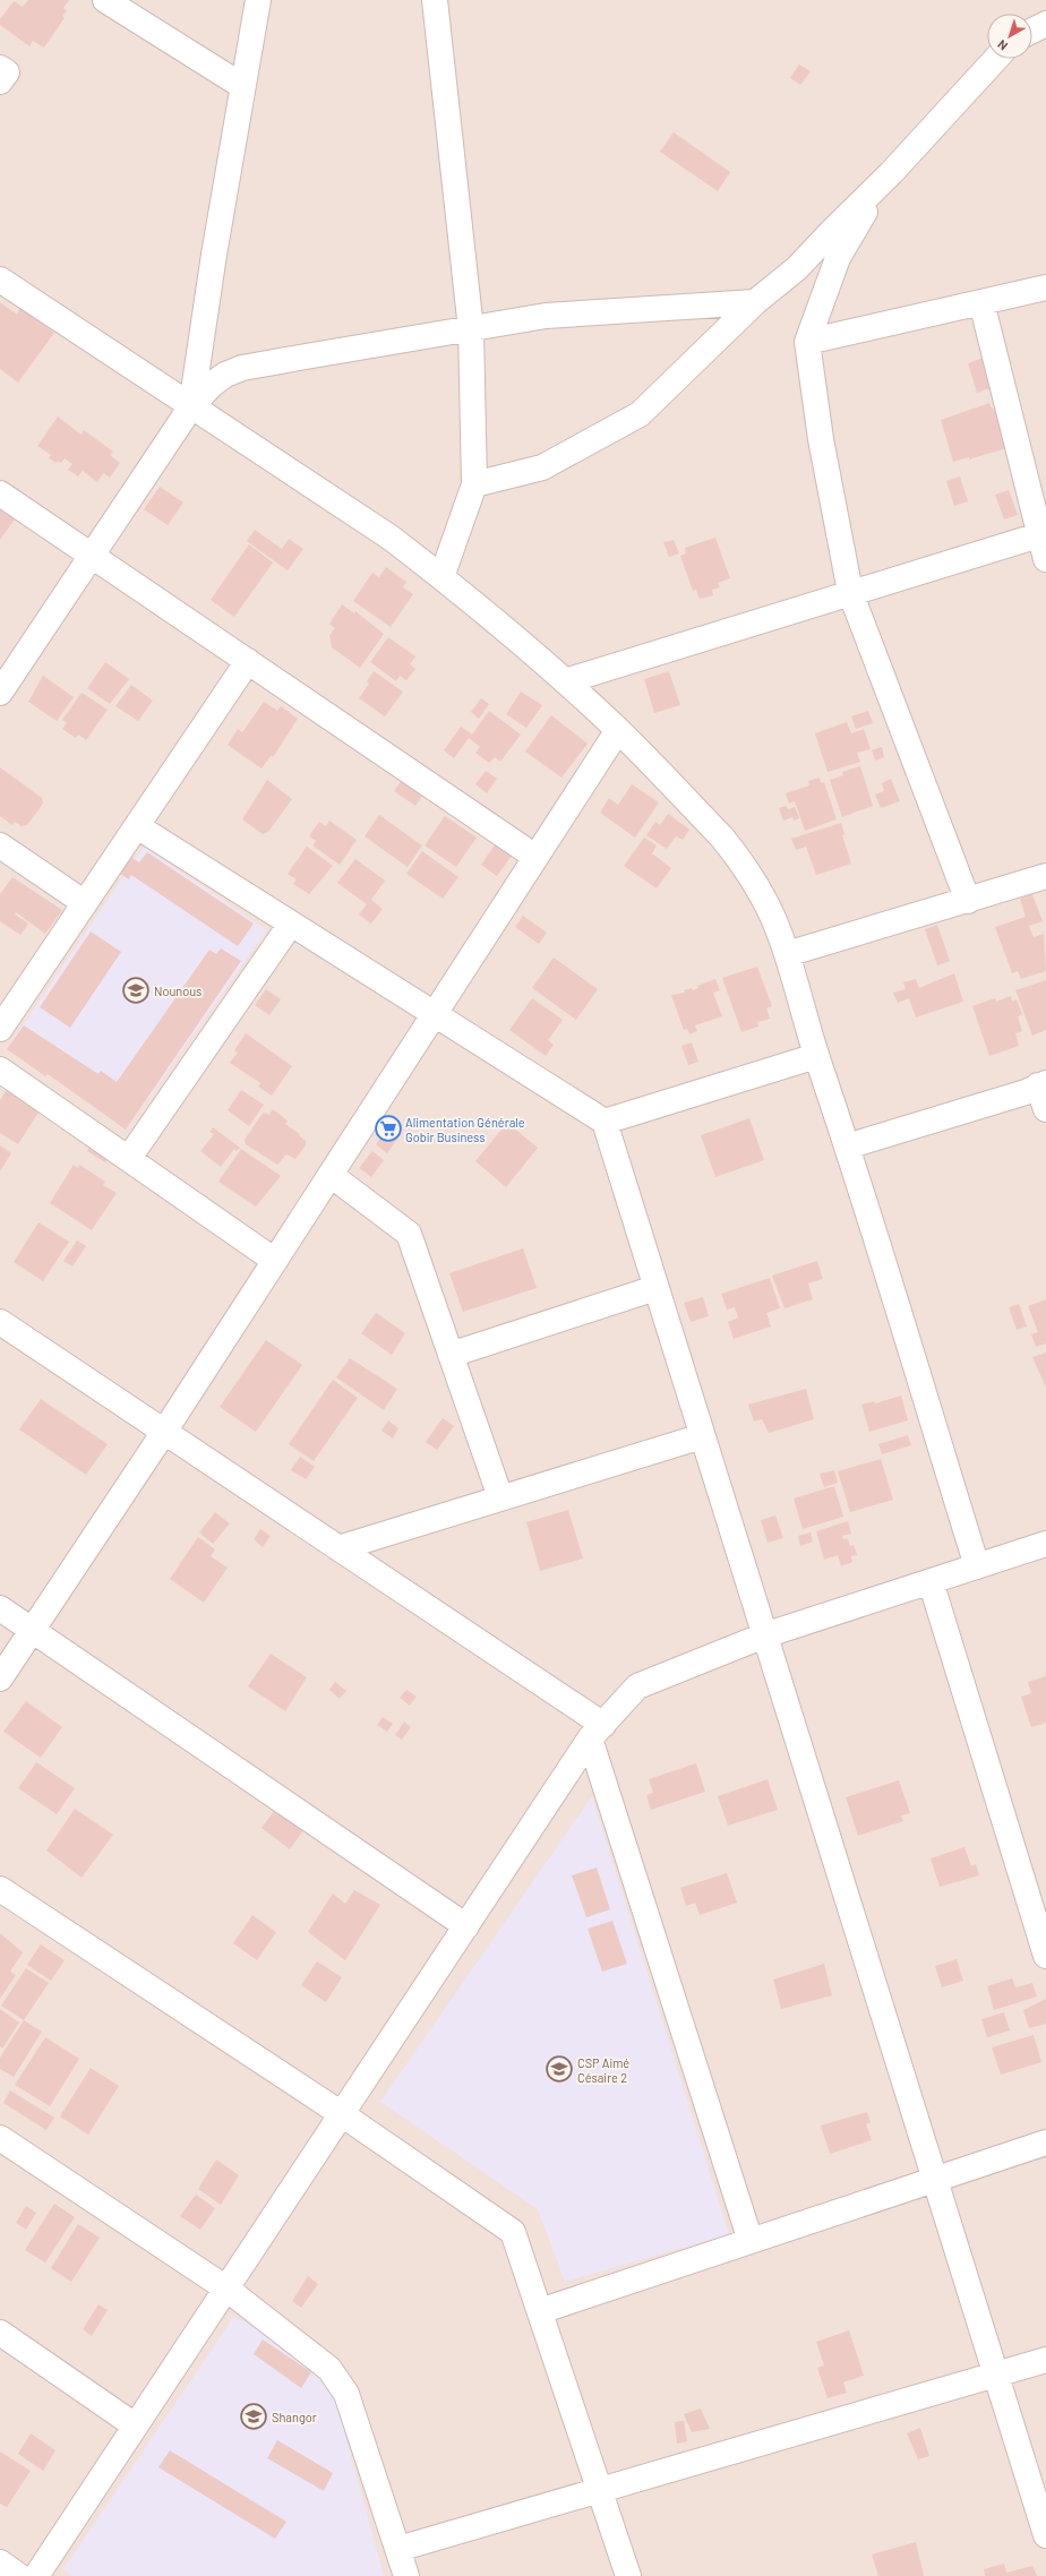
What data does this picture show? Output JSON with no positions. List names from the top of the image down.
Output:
{
  "places": {
    "school or university": ["Nounous", "CSP Aimé Césaire 2", "Shangor"],
    "supermarket": ["Alimentation Générale Gobir Business"]
  },
  "north": "bottom left"
}
